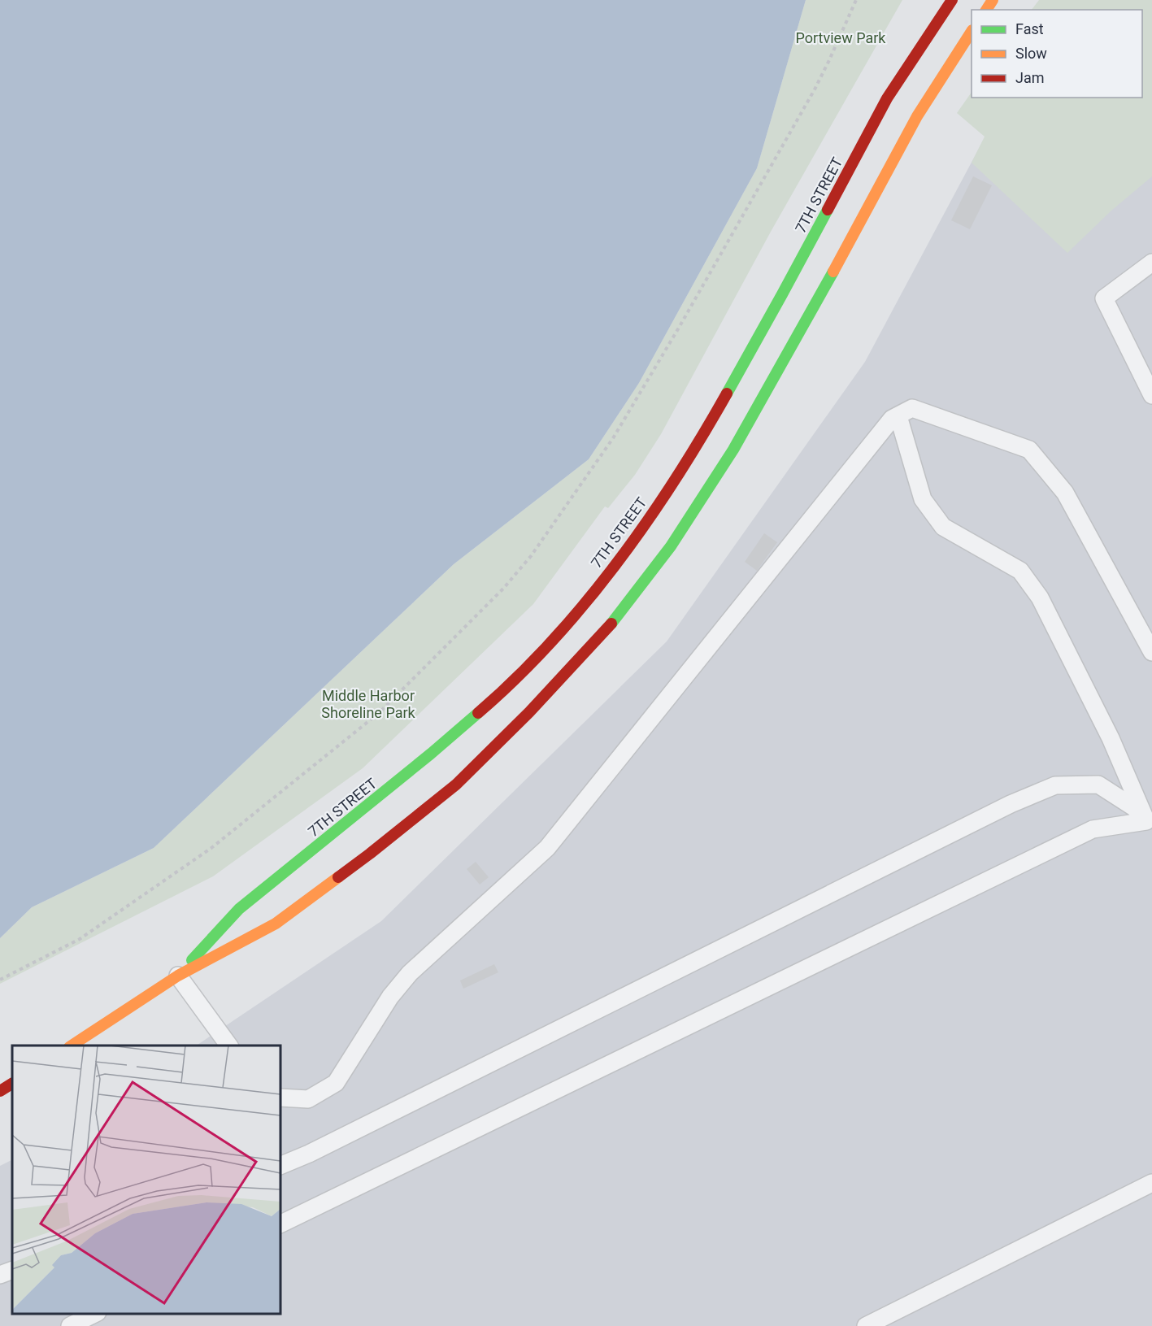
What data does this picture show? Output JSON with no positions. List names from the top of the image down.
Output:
{
  "streets": {
    "street": ["7TH STREET"]
  },
  "parks": ["Portview Park", "Middle Harbor Shoreline Park"],
  "legend": ["Fast", "Slow", "Jam"]
}
